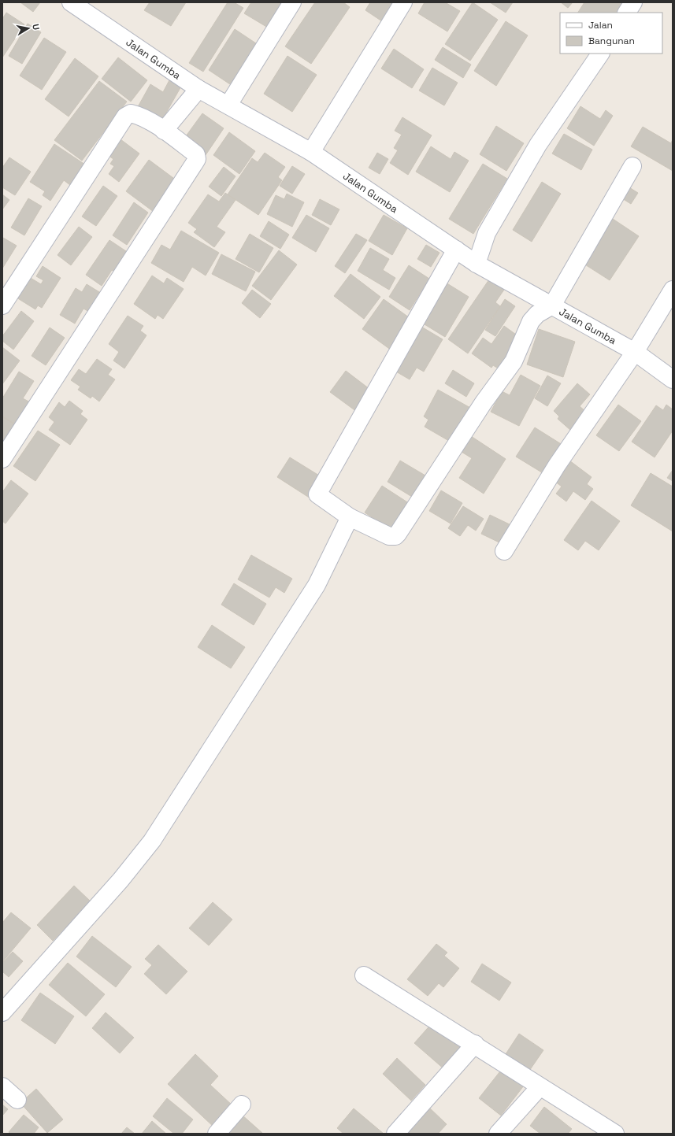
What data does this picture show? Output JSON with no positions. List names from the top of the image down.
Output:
{
  "streets": {
    "street": ["Jalan Gumba"]
  },
  "legend": ["Jalan", "Bangunan"],
  "north": "right"
}
